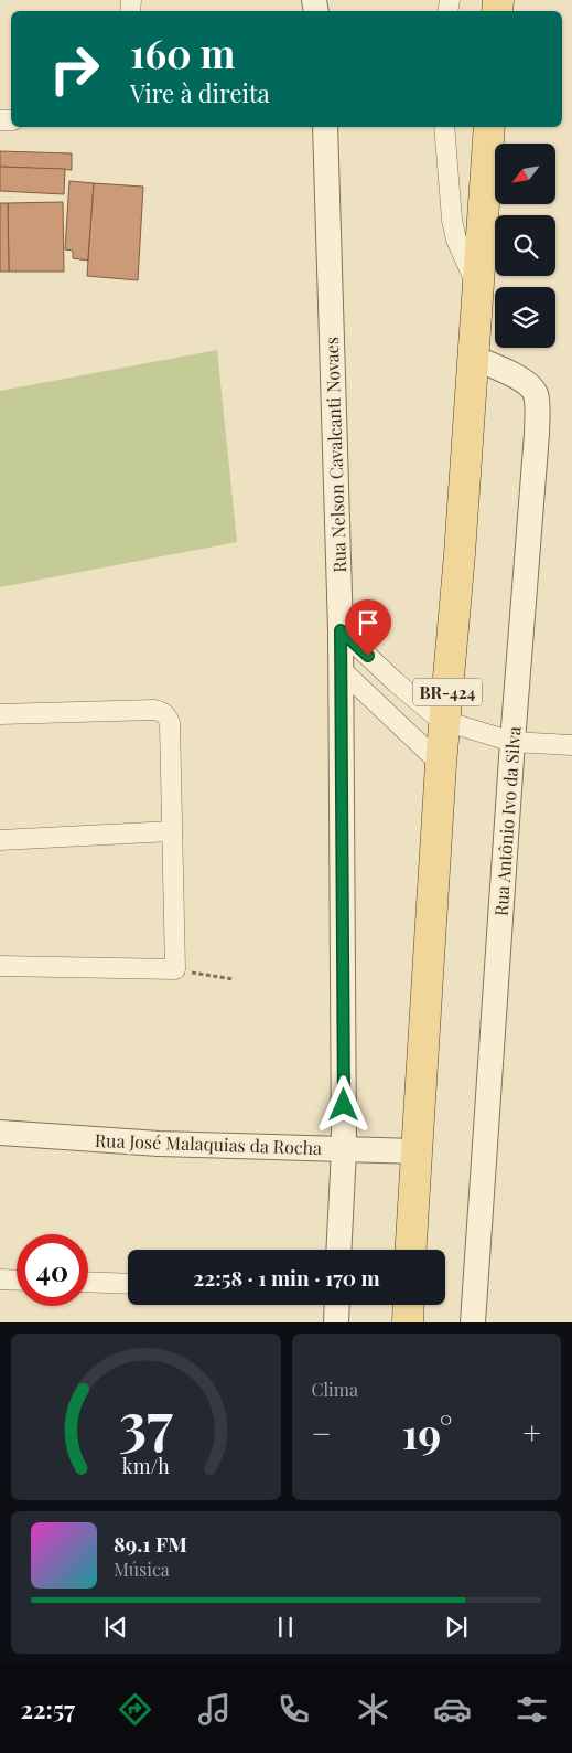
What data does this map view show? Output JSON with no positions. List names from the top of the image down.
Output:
{
  "streets": {
    "main road": ["BR-424"],
    "street": ["Rua Nelson Cavalcanti Novaes", "Rua Antônio Ivo da Silva", "Rua José Malaquias da Rocha"]
  },
  "crossings": [
    ["Rua Nelson Cavalcanti Novaes", "Rua José Malaquias da Rocha"],
    ["BR-424", "Rua Antônio Ivo da Silva"],
    ["BR-424", "Rua José Malaquias da Rocha"]
  ],
  "north": "bottom left",
  "page": {
    "turn": ["160 m", "Vire à direita"],
    "limit": "40",
    "trip": "22:58 · 1 min · 170 m",
    "tile": "Clima",
    "heat": ["−", "19°", "+"],
    "song": ["89.1 FM", "Música"],
    "tabs": "22:57",
    "gauge": ["37", "km/h"]
  }
}
